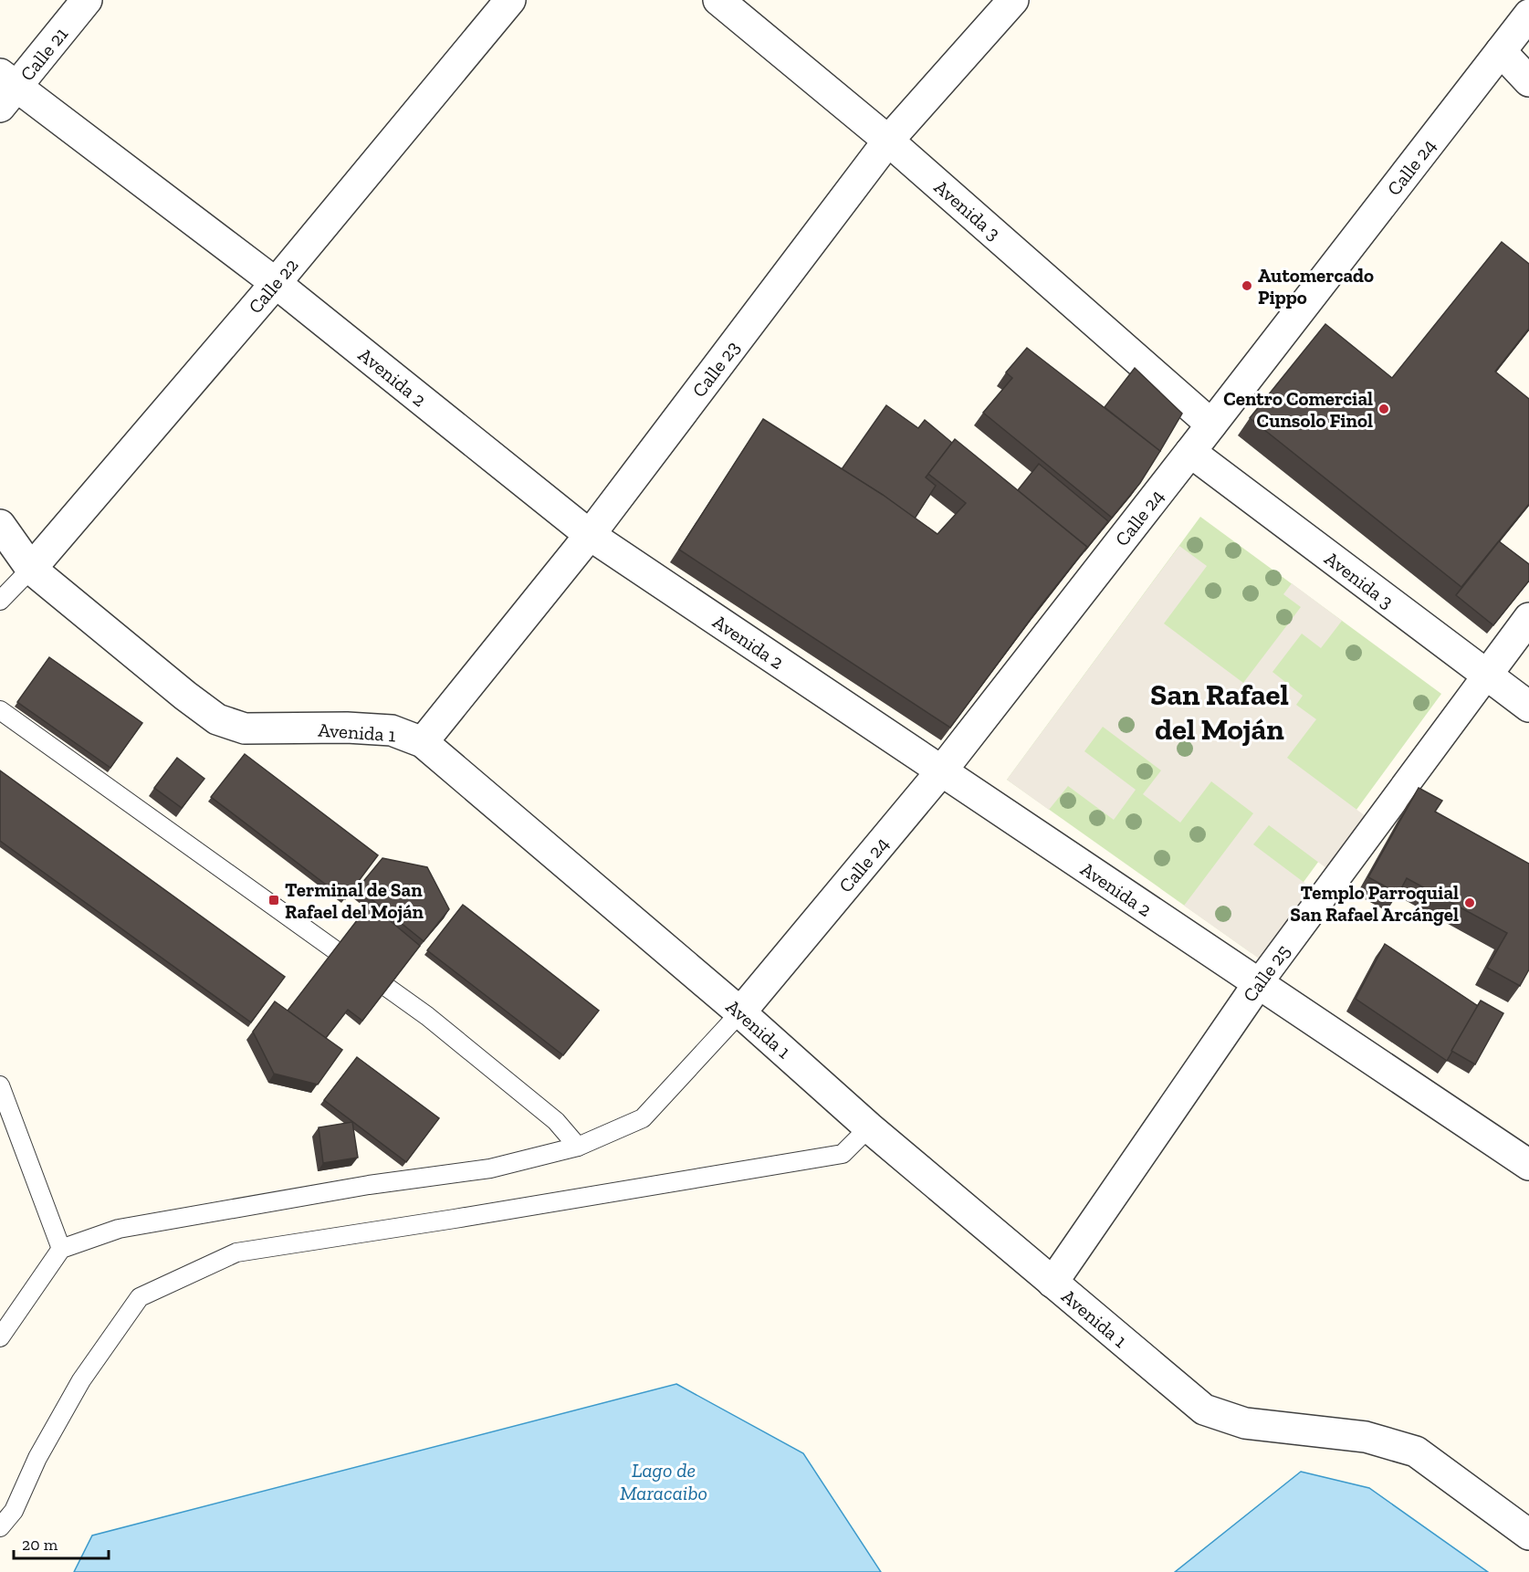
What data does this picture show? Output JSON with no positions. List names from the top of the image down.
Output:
{
  "streets": {
    "street": [
      "Calle 21",
      "Calle 24",
      "Avenida 3",
      "Calle 22",
      "Calle 23",
      "Avenida 2",
      "Avenida 1",
      "Calle 25"
    ]
  },
  "crossings": [
    ["Calle 21", "Avenida 2"],
    ["Calle 24", "Avenida 3"],
    ["Calle 24", "Avenida 2"],
    ["Calle 24", "Avenida 1"],
    ["Avenida 3", "Calle 23"],
    ["Avenida 3", "Calle 25"],
    ["Calle 22", "Avenida 2"],
    ["Calle 22", "Avenida 1"],
    ["Calle 23", "Avenida 2"],
    ["Calle 23", "Avenida 1"],
    ["Avenida 2", "Calle 25"],
    ["Avenida 1", "Calle 25"]
  ],
  "districts": ["San Rafael del Moján"],
  "water": ["Lago de Maracaibo"],
  "places": {
    "other": ["Automercado Pippo", "Centro Comercial Cunsolo Finol", "Templo Parroquial San Rafael Arcángel"],
    "transit": ["Terminal de San Rafael del Moján"]
  },
  "scale_bar": "20 m"
}
